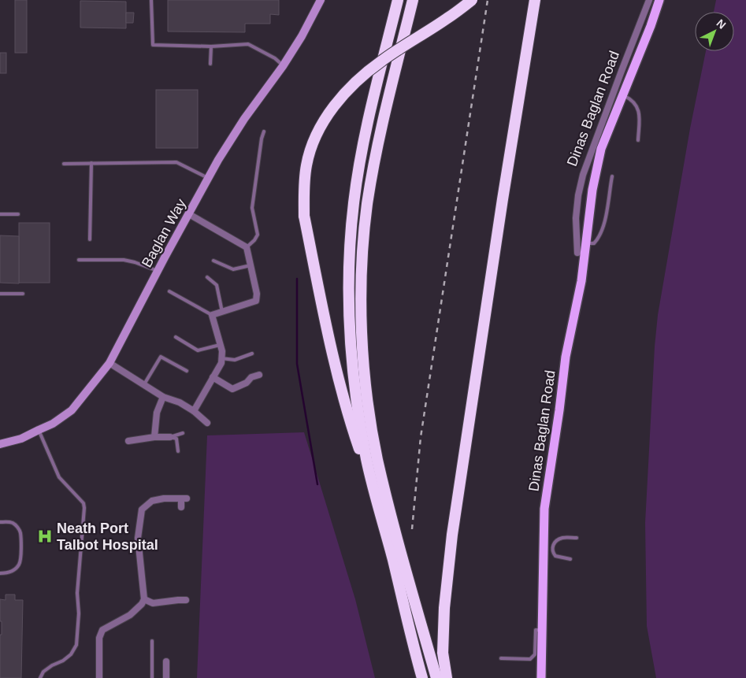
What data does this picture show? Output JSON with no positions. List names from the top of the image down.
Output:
{
  "streets": {
    "main road": ["Dinas Baglan Road"],
    "street": ["Baglan Way"]
  },
  "places": {
    "hospital": ["Neath Port Talbot Hospital"]
  },
  "north": "top right"
}
